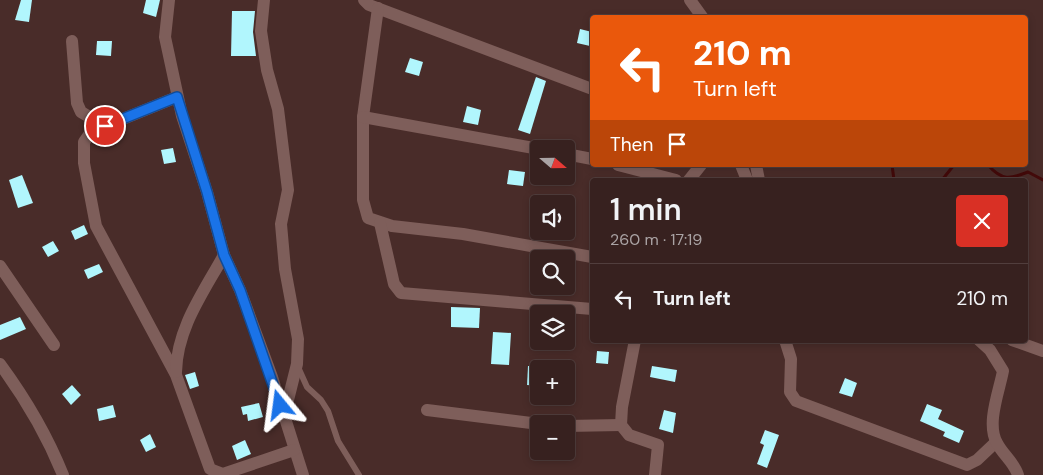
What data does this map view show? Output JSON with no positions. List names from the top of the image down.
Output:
{
  "north": "right",
  "page": {
    "turn": ["210 m", "Turn left"],
    "then": "Then",
    "map_buttons": ["+", "−"],
    "heading": ["1 min", "260 m · 17:19"],
    "list": [
      {
        "name": "Turn left",
        "value": "210 m"
      }
    ]
  }
}
